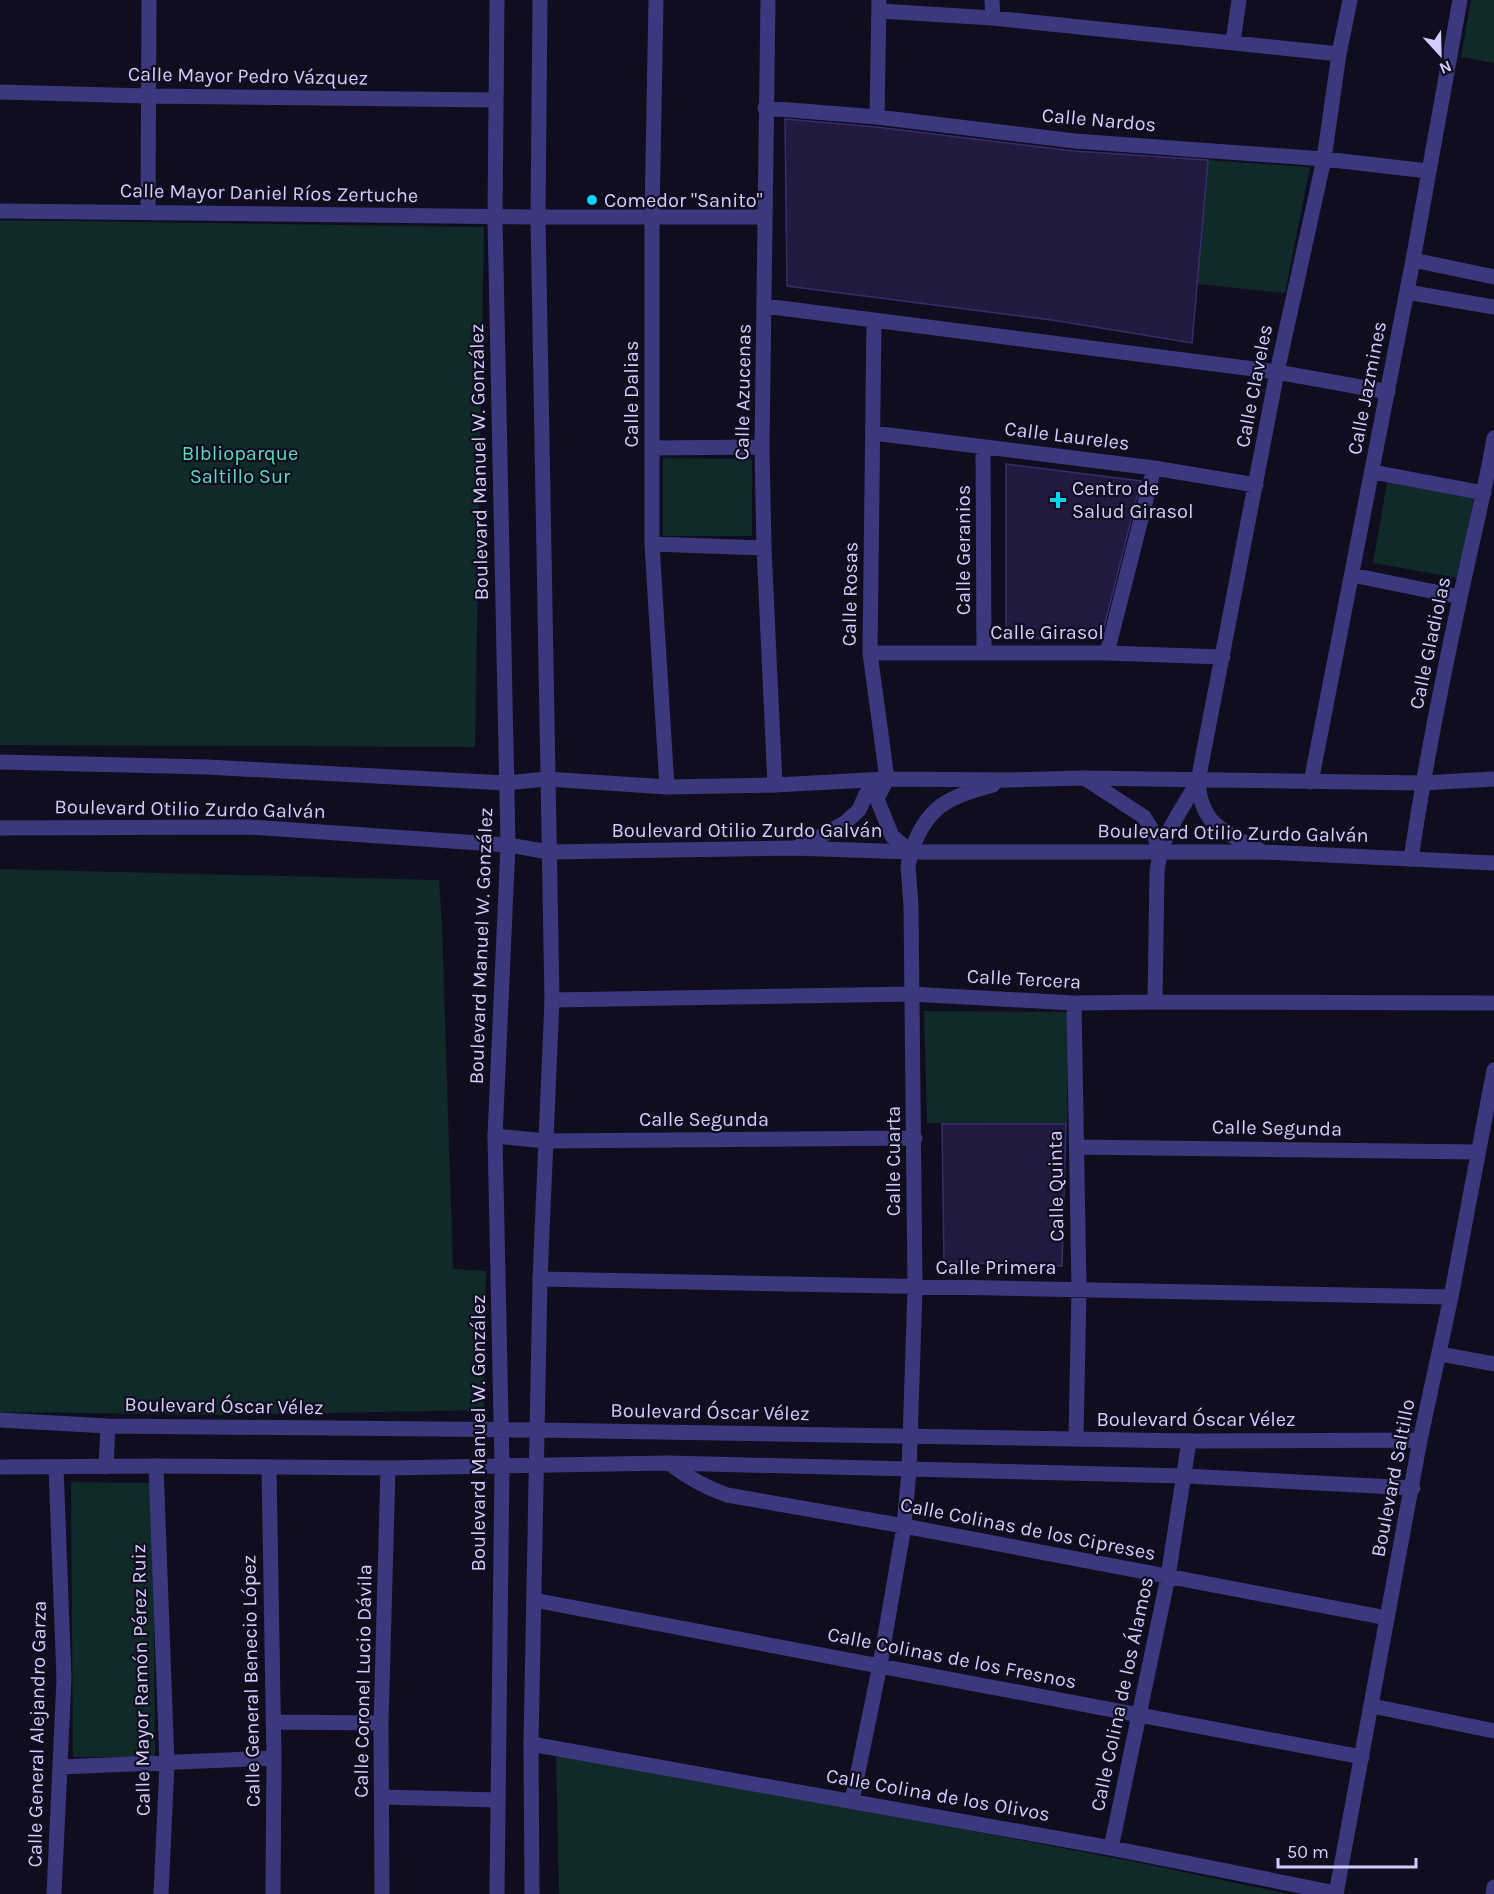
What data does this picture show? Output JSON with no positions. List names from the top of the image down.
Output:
{
  "streets": {
    "street": [
      "Calle Mayor Pedro Vázquez",
      "Calle Nardos",
      "Calle Mayor Daniel Ríos Zertuche",
      "Calle Claveles",
      "Calle Jazmines",
      "Calle Azucenas",
      "Calle Dalias",
      "Calle Laureles",
      "Boulevard Manuel W. González",
      "Calle Geranios",
      "Calle Rosas",
      "Calle Girasol",
      "Calle Gladiolas",
      "Boulevard Otilio Zurdo Galván",
      "Calle Tercera",
      "Calle Segunda",
      "Calle Cuarta",
      "Calle Quinta",
      "Calle Primera",
      "Boulevard Óscar Vélez",
      "Boulevard Saltillo",
      "Calle Colinas de los Cipreses",
      "Calle Colinas de los Fresnos",
      "Calle Mayor Ramón Pérez Ruiz",
      "Calle General Benecio López",
      "Calle Coronel Lucio Dávila",
      "Calle Colina de los Álamos",
      "Calle General Alejandro Garza",
      "Calle Colina de los Olivos"
    ]
  },
  "crossings": [
    ["Calle Mayor Pedro Vázquez", "Boulevard Manuel W. González"],
    ["Calle Nardos", "Calle Claveles"],
    ["Calle Nardos", "Calle Jazmines"],
    ["Calle Nardos", "Calle Azucenas"],
    ["Calle Mayor Daniel Ríos Zertuche", "Boulevard Manuel W. González"],
    ["Calle Claveles", "Calle Laureles"],
    ["Calle Claveles", "Calle Girasol"],
    ["Calle Claveles", "Boulevard Otilio Zurdo Galván"],
    ["Calle Jazmines", "Boulevard Otilio Zurdo Galván"],
    ["Calle Azucenas", "Boulevard Otilio Zurdo Galván"],
    ["Calle Dalias", "Boulevard Otilio Zurdo Galván"],
    ["Calle Laureles", "Calle Geranios"],
    ["Calle Laureles", "Calle Rosas"],
    ["Boulevard Manuel W. González", "Boulevard Otilio Zurdo Galván"],
    ["Boulevard Manuel W. González", "Calle Segunda"],
    ["Boulevard Manuel W. González", "Boulevard Óscar Vélez"],
    ["Calle Geranios", "Calle Girasol"],
    ["Calle Rosas", "Calle Girasol"],
    ["Calle Rosas", "Boulevard Otilio Zurdo Galván"],
    ["Calle Rosas", "Calle Cuarta"],
    ["Calle Gladiolas", "Boulevard Otilio Zurdo Galván"],
    ["Boulevard Otilio Zurdo Galván", "Calle Cuarta"],
    ["Calle Tercera", "Calle Cuarta"],
    ["Calle Tercera", "Calle Quinta"],
    ["Calle Segunda", "Calle Cuarta"],
    ["Calle Segunda", "Calle Quinta"],
    ["Calle Segunda", "Boulevard Saltillo"],
    ["Calle Cuarta", "Calle Primera"],
    ["Calle Cuarta", "Boulevard Óscar Vélez"],
    ["Calle Cuarta", "Calle Colinas de los Cipreses"],
    ["Calle Cuarta", "Calle Colinas de los Fresnos"],
    ["Calle Cuarta", "Calle Colina de los Olivos"],
    ["Calle Quinta", "Calle Primera"],
    ["Calle Quinta", "Boulevard Óscar Vélez"],
    ["Calle Primera", "Boulevard Saltillo"],
    ["Boulevard Óscar Vélez", "Boulevard Saltillo"],
    ["Boulevard Óscar Vélez", "Calle Colina de los Álamos"],
    ["Boulevard Saltillo", "Calle Colinas de los Cipreses"],
    ["Boulevard Saltillo", "Calle Colinas de los Fresnos"],
    ["Boulevard Saltillo", "Calle Colina de los Olivos"],
    ["Calle Colinas de los Cipreses", "Calle Colina de los Álamos"],
    ["Calle Colinas de los Fresnos", "Calle Colina de los Álamos"],
    ["Calle Colina de los Álamos", "Calle Colina de los Olivos"]
  ],
  "parks": ["Blblioparque Saltillo Sur"],
  "places": {
    "other": ["Comedor \"Sanito\""],
    "health": ["Centro de Salud Girasol"]
  },
  "scale_bar": "50 m",
  "north": "bottom"
}
